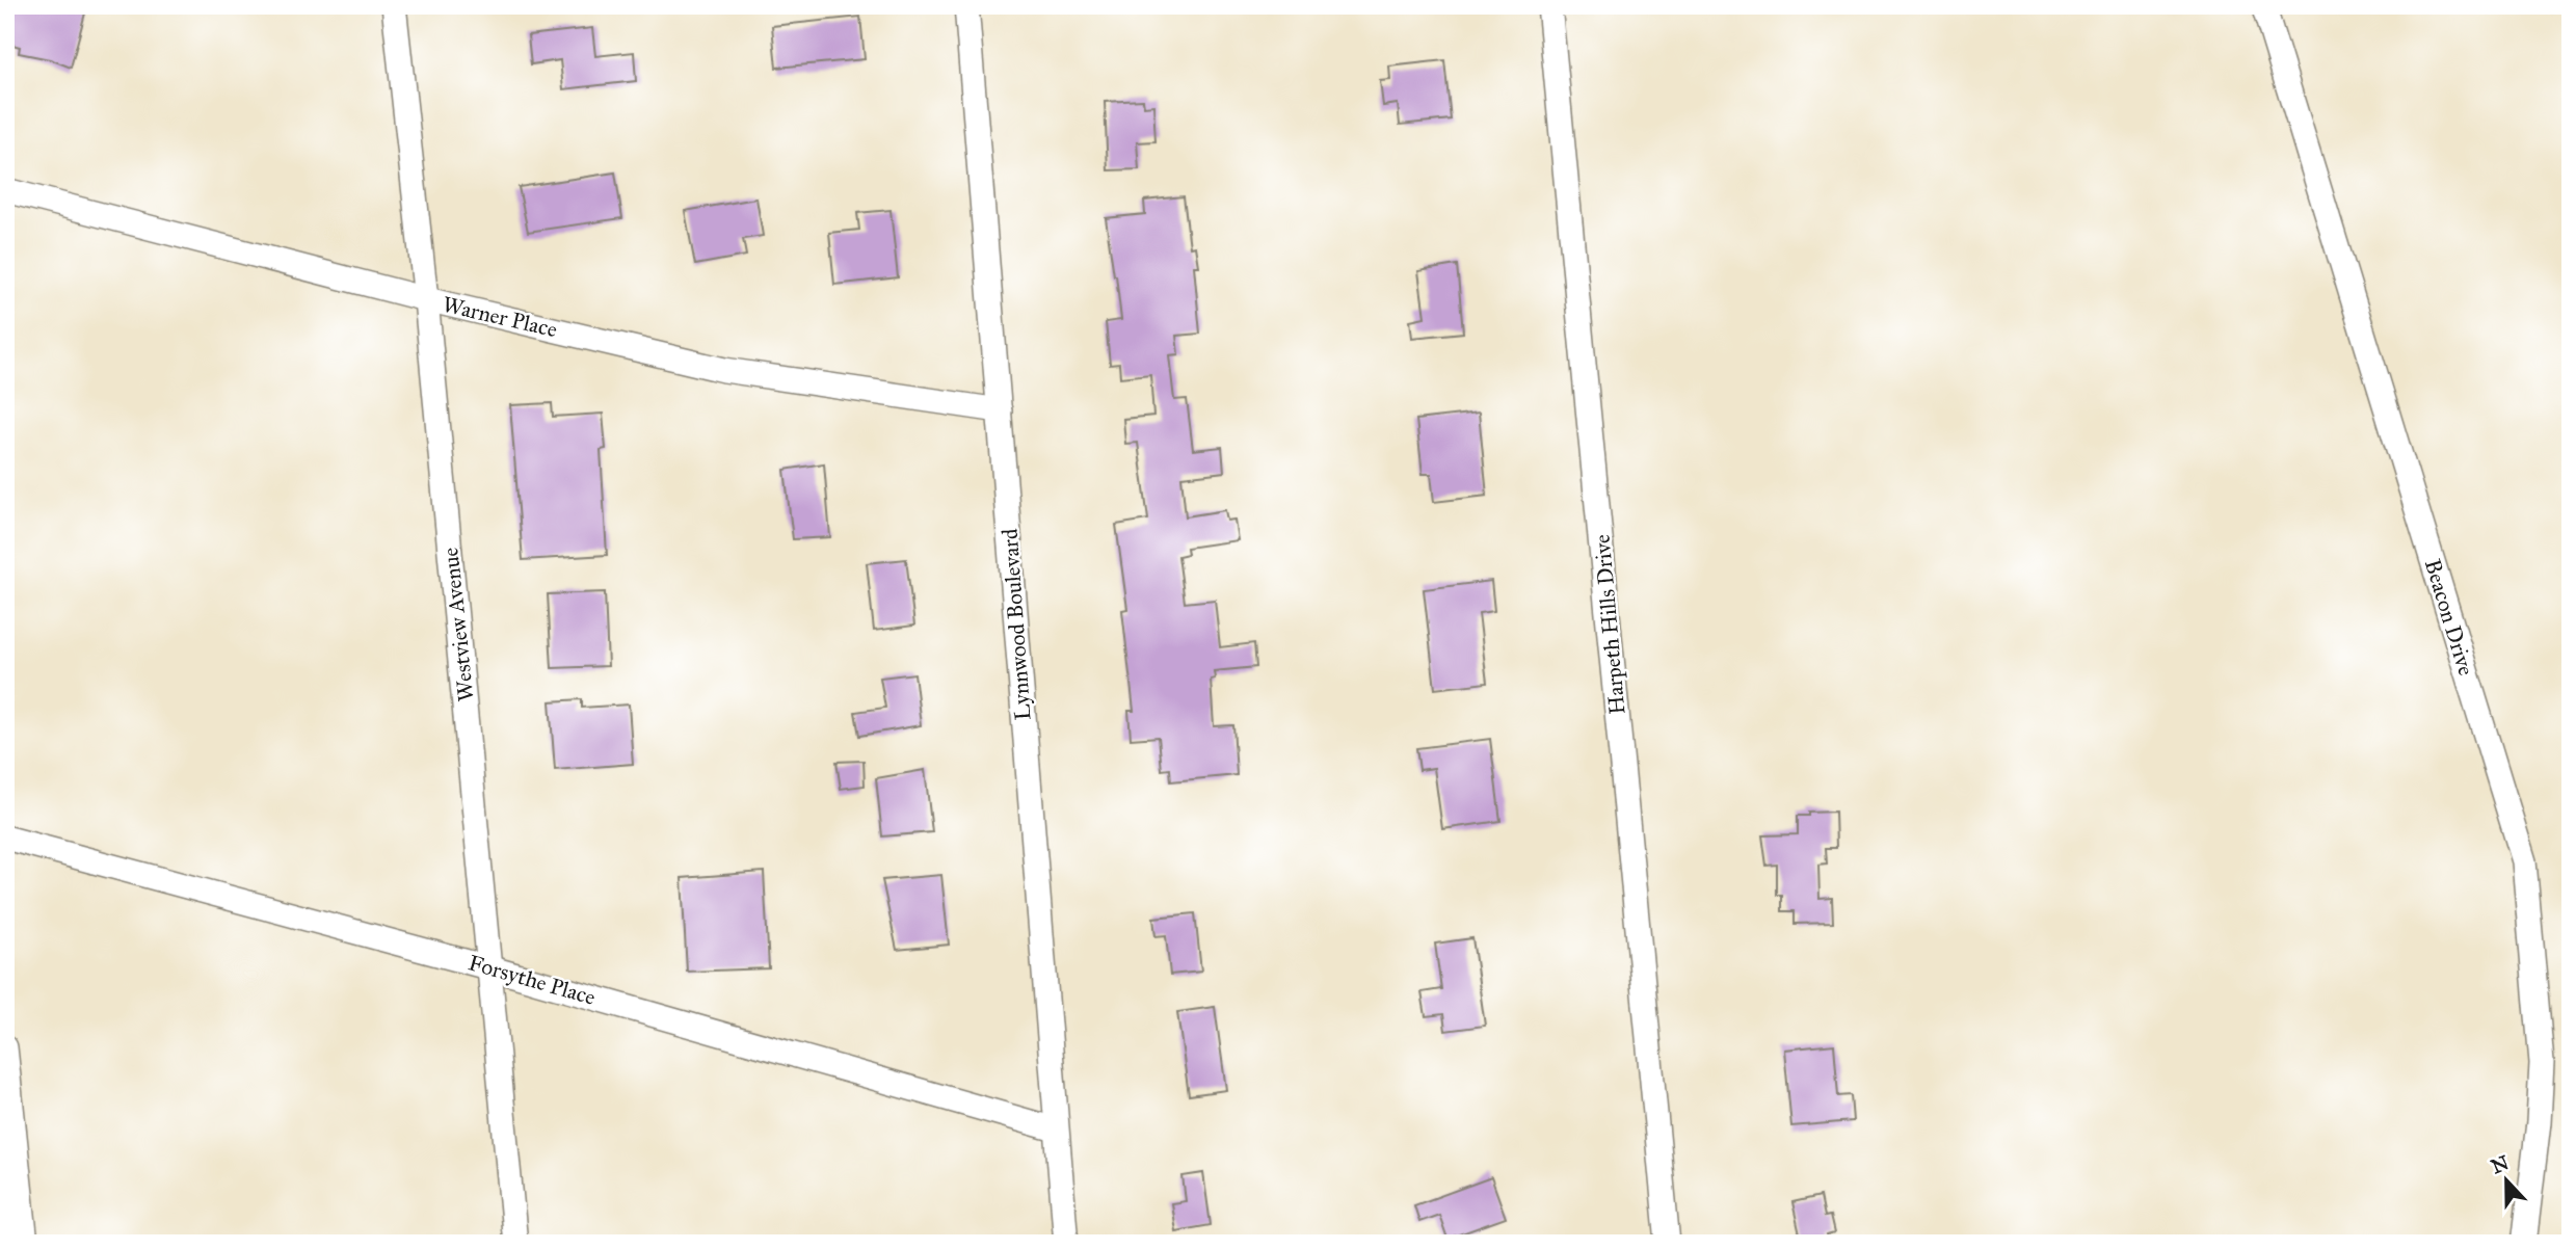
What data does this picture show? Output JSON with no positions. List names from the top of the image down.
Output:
{
  "streets": {
    "street": [
      "Warner Place",
      "Beacon Drive",
      "Westview Avenue",
      "Lynnwood Boulevard",
      "Harpeth Hills Drive",
      "Forsythe Place"
    ]
  },
  "crossings": [
    ["Warner Place", "Westview Avenue"],
    ["Warner Place", "Lynnwood Boulevard"],
    ["Westview Avenue", "Forsythe Place"],
    ["Lynnwood Boulevard", "Forsythe Place"]
  ],
  "north": "top"
}
